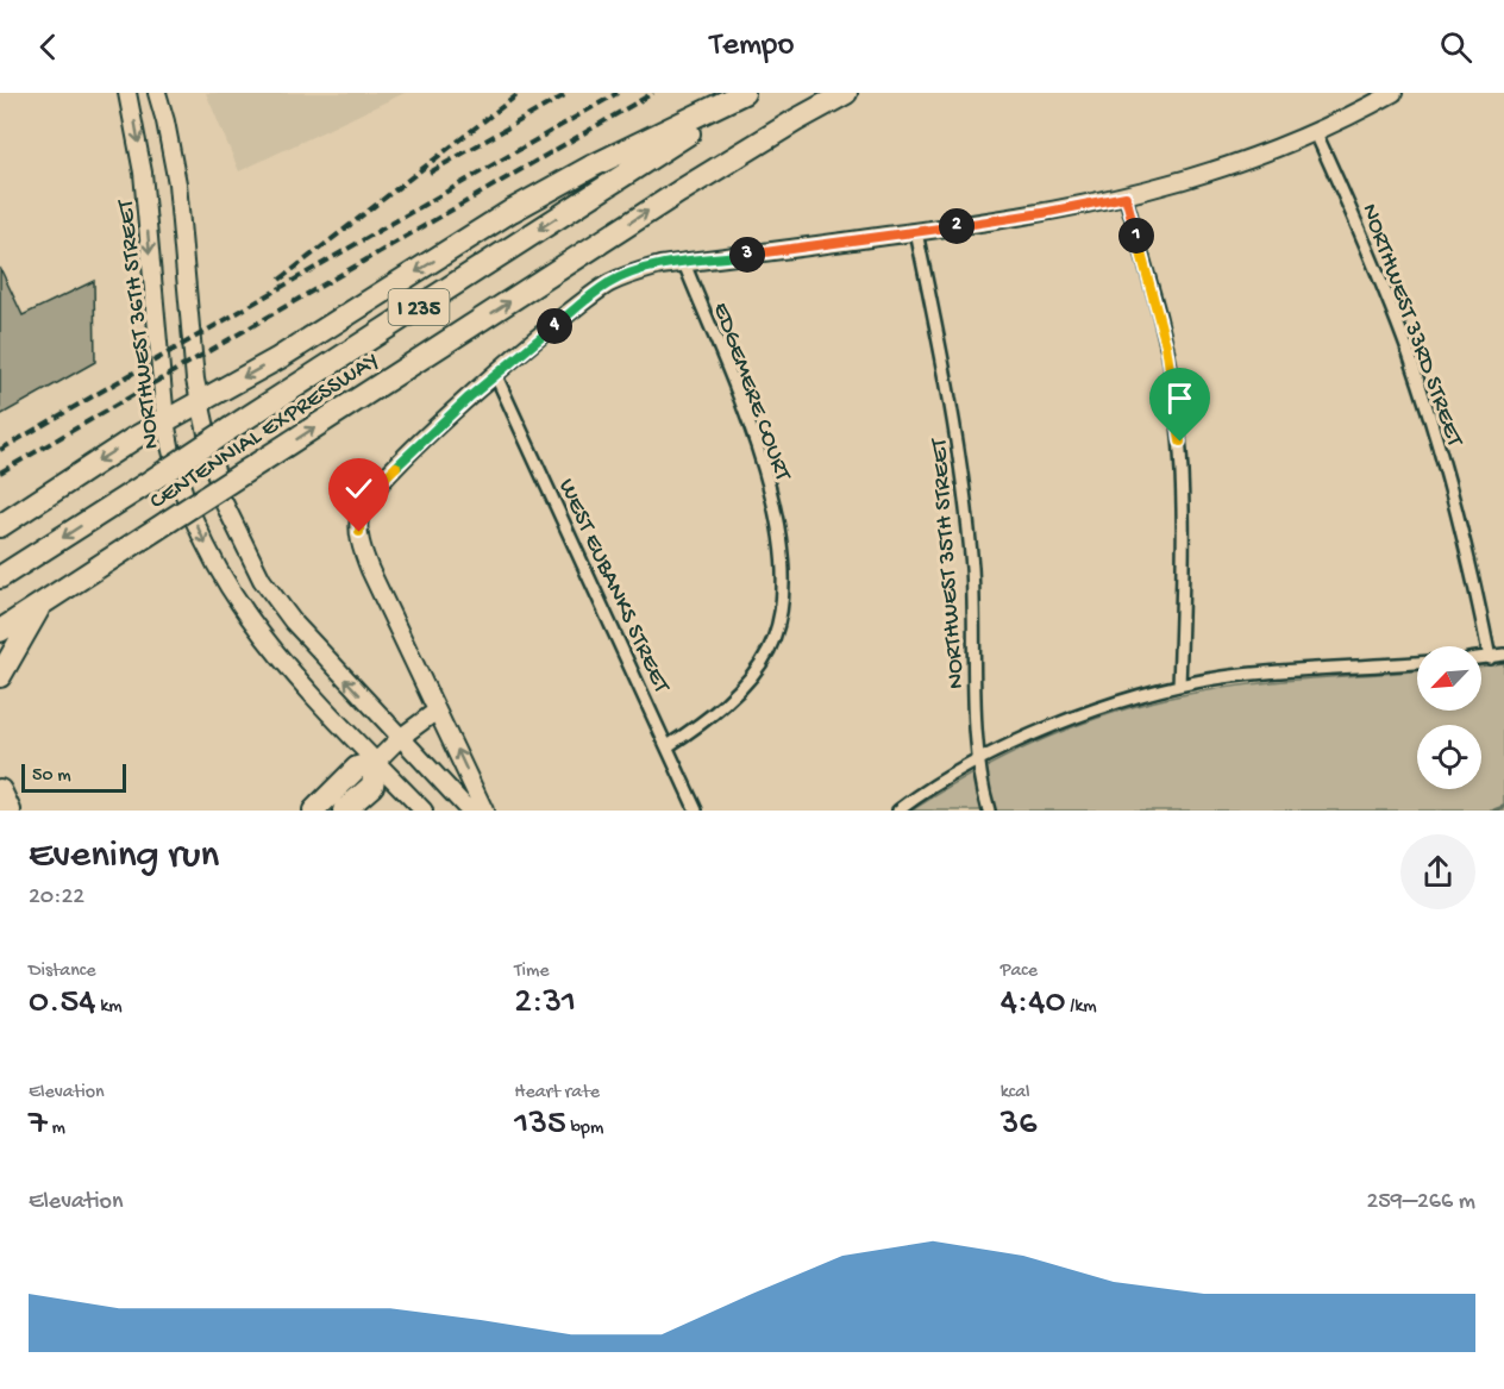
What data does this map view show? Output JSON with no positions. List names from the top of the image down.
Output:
{
  "streets": {
    "highway": ["I 235", "CENTENNIAL EXPRESSWAY"],
    "main road": ["NORTHWEST 36TH STREET"],
    "street": [
      "NORTHWEST 33RD STREET",
      "EDGEMERE COURT",
      "NORTHWEST 35TH STREET",
      "WEST EUBANKS STREET"
    ]
  },
  "crossings": [
    ["EDGEMERE COURT", "WEST EUBANKS STREET"]
  ],
  "scale_bar": "50 m",
  "north": "bottom left",
  "page": {
    "header": "Tempo",
    "pins": [
      "2",
      "1",
      "3",
      "4"
    ],
    "scale": "50 m",
    "heading": ["Evening run", "20:22"],
    "stats": [
      ["Distance", "0.54 km"],
      ["Time", "2:31"],
      ["Pace", "4:40 /km"],
      ["Elevation", "7 m"],
      ["Heart rate", "135 bpm"],
      ["kcal", "36"]
    ],
    "chart": ["Elevation", "259–266 m"]
  }
}
